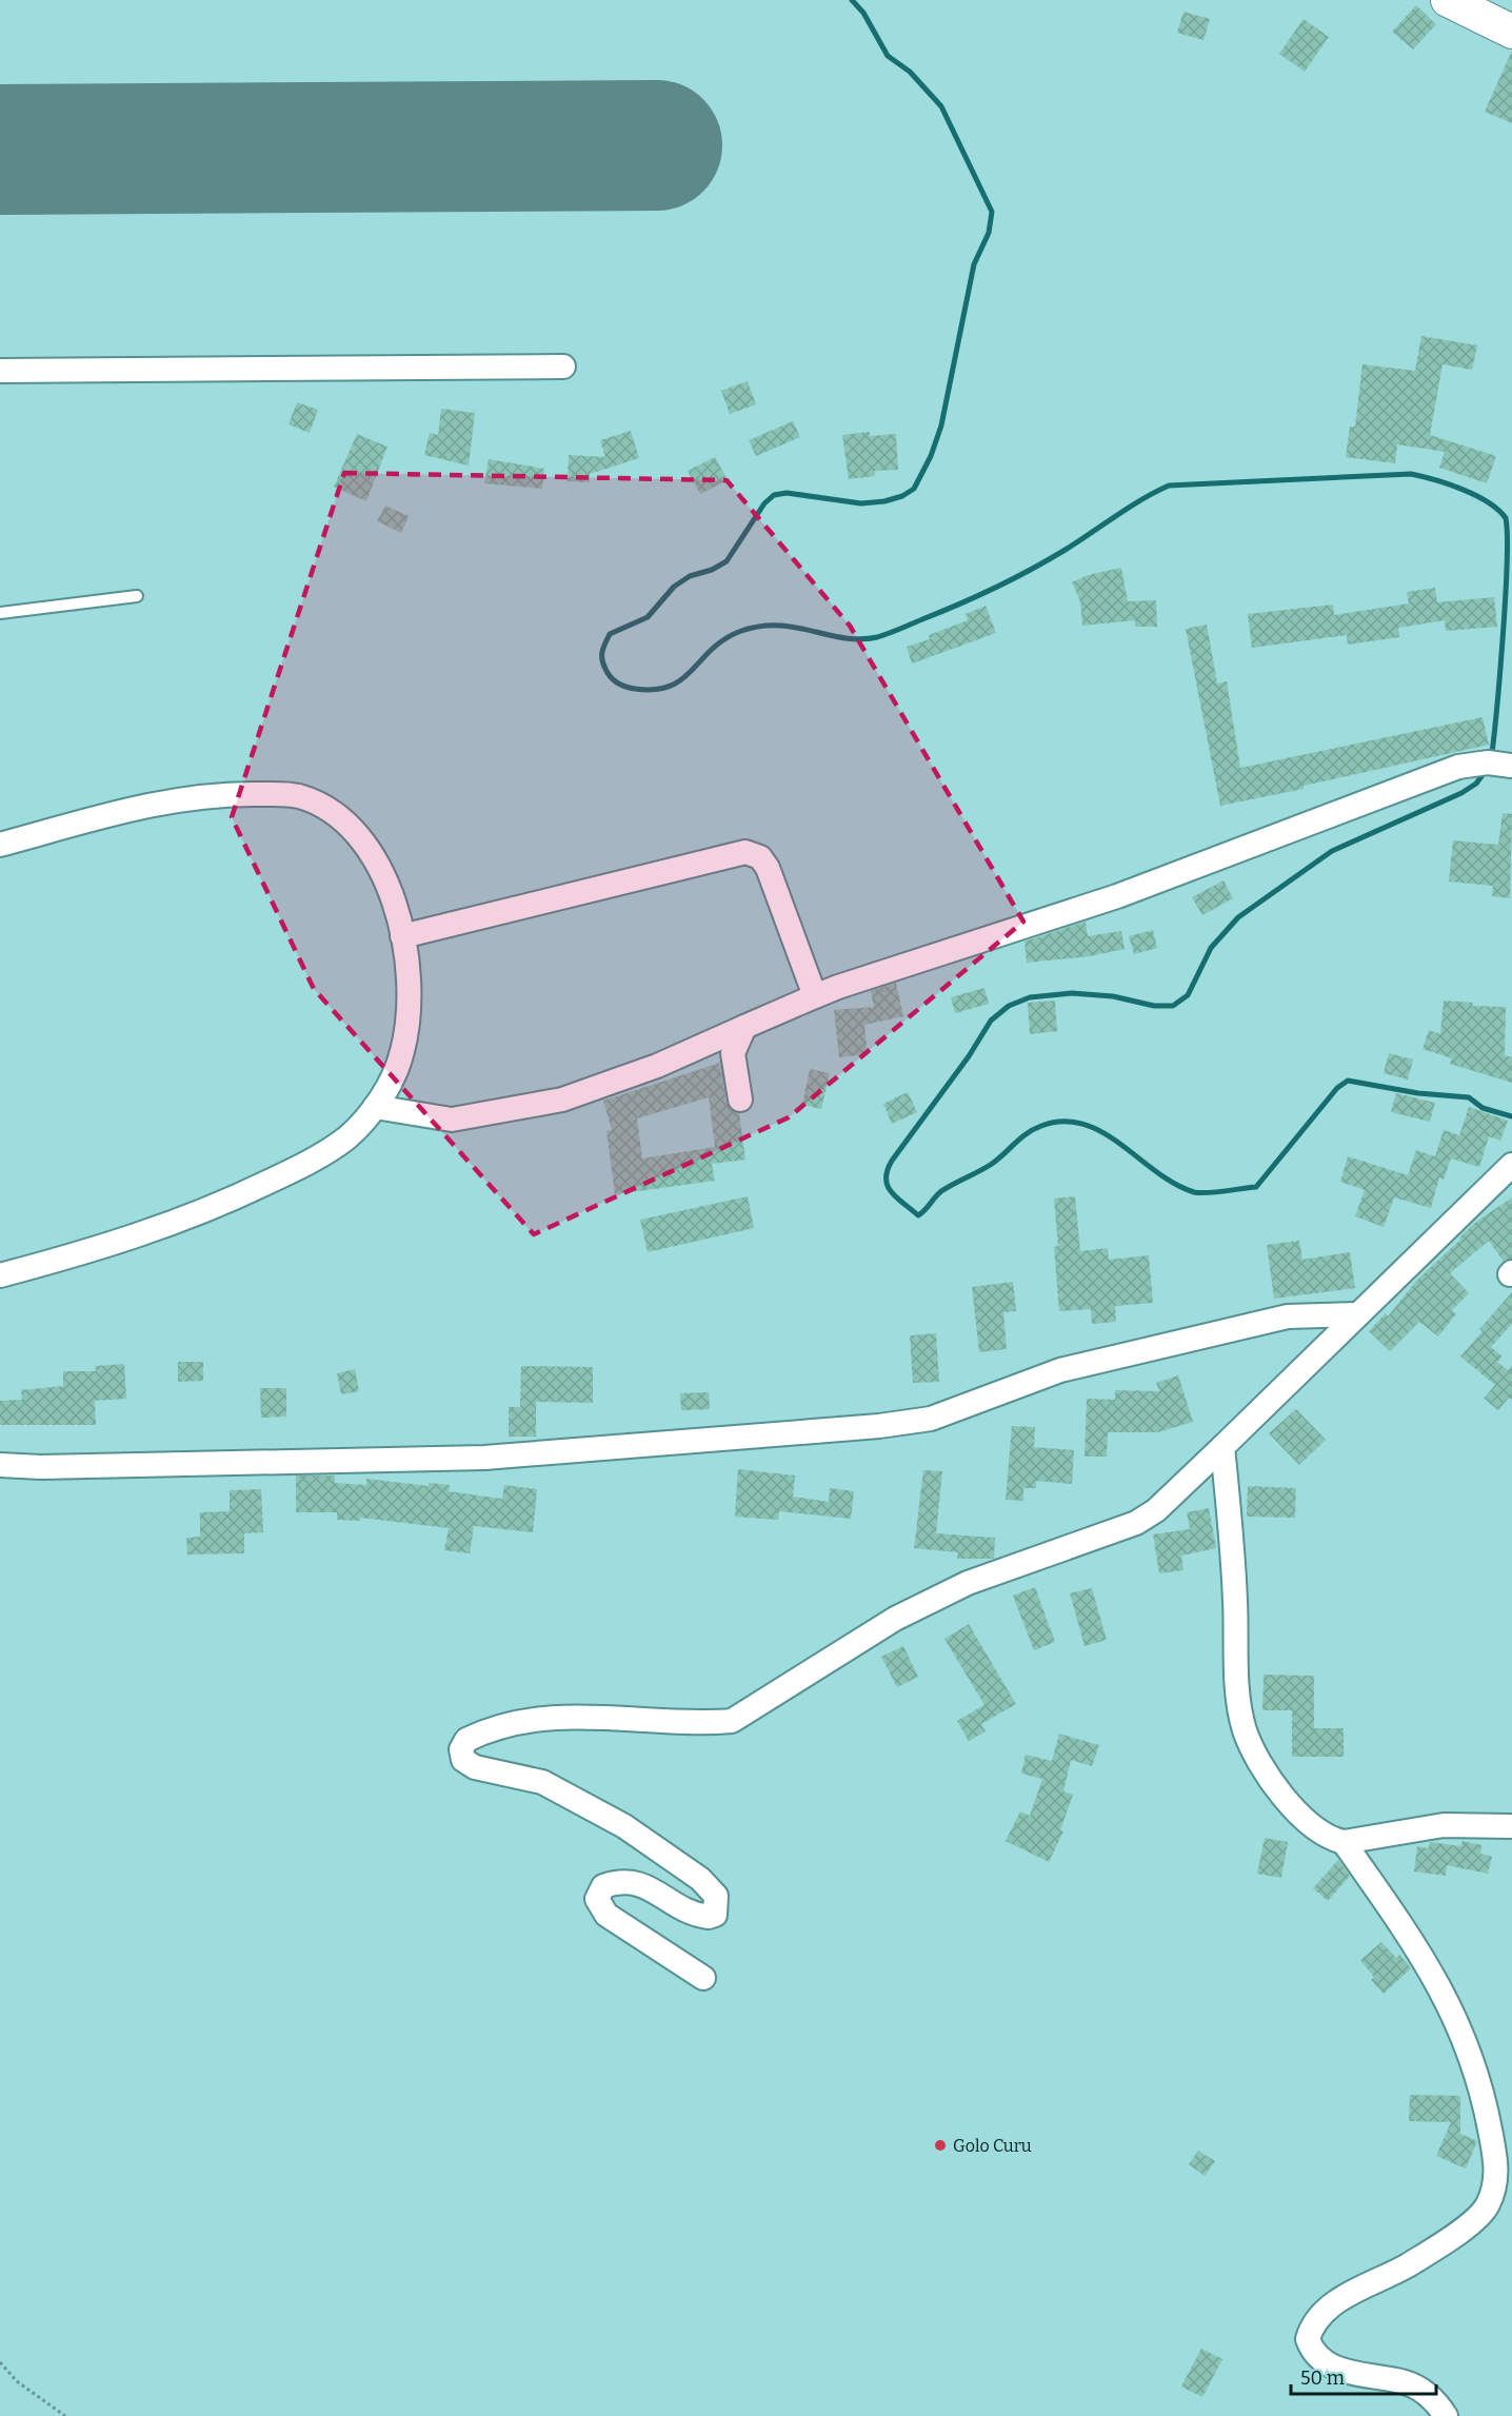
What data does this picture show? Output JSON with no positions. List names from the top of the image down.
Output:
{
  "places": ["Golo Curu"],
  "scale_bar": "50 m"
}
